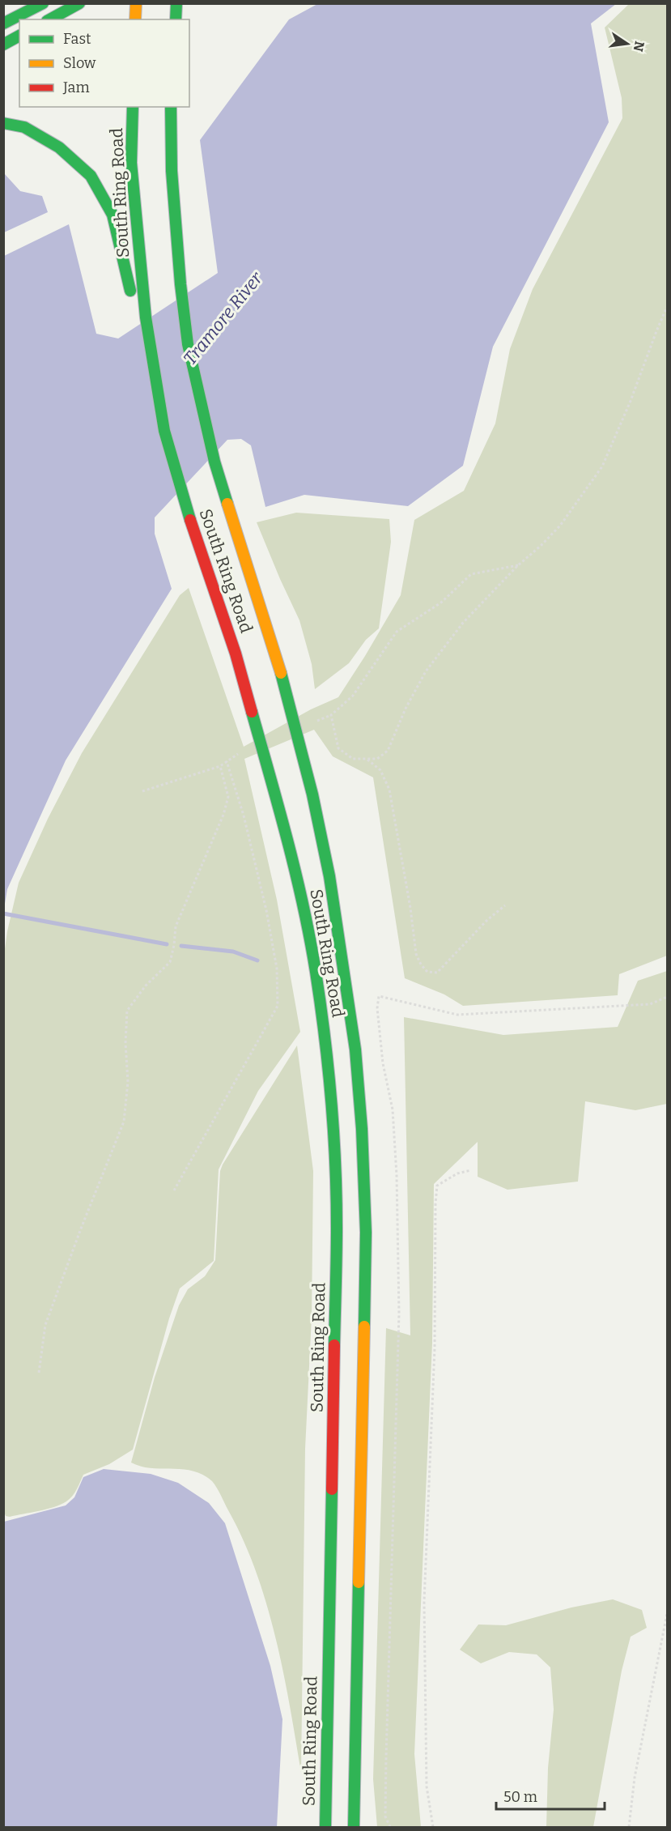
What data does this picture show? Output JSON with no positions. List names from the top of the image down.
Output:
{
  "streets": {
    "highway": ["South Ring Road"]
  },
  "water": ["Tramore River"],
  "legend": ["Fast", "Slow", "Jam"],
  "scale_bar": "50 m",
  "north": "right"
}
